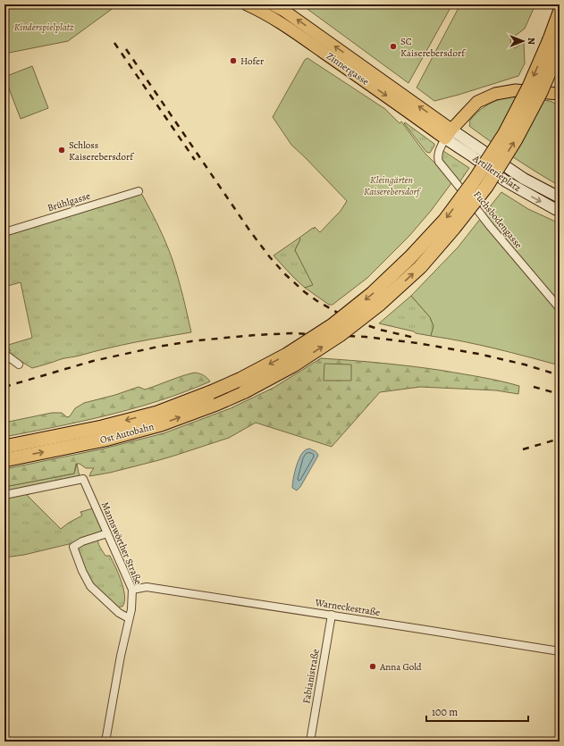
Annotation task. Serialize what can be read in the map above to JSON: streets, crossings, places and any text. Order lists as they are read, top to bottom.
{
  "streets": {
    "highway": ["Ost Autobahn"],
    "main road": ["Zinnergasse", "Artillerieplatz"],
    "street": [
      "Brühlgasse",
      "Fuchsbodengasse",
      "Mannswörther Straße",
      "Warneckestraße",
      "Fabianistraße"
    ]
  },
  "crossings": [
    ["Zinnergasse", "Artillerieplatz"],
    ["Zinnergasse", "Fuchsbodengasse"],
    ["Artillerieplatz", "Fuchsbodengasse"],
    ["Mannswörther Straße", "Warneckestraße"],
    ["Warneckestraße", "Fabianistraße"]
  ],
  "parks": ["Kinderspielplatz", "Kleingärten Kaiserebersdorf"],
  "places": [
    "SC Kaiserebersdorf",
    "Hofer",
    "Schloss Kaiserebersdorf",
    "Anna Gold"
  ],
  "scale_bar": "100 m",
  "north": "right"
}
